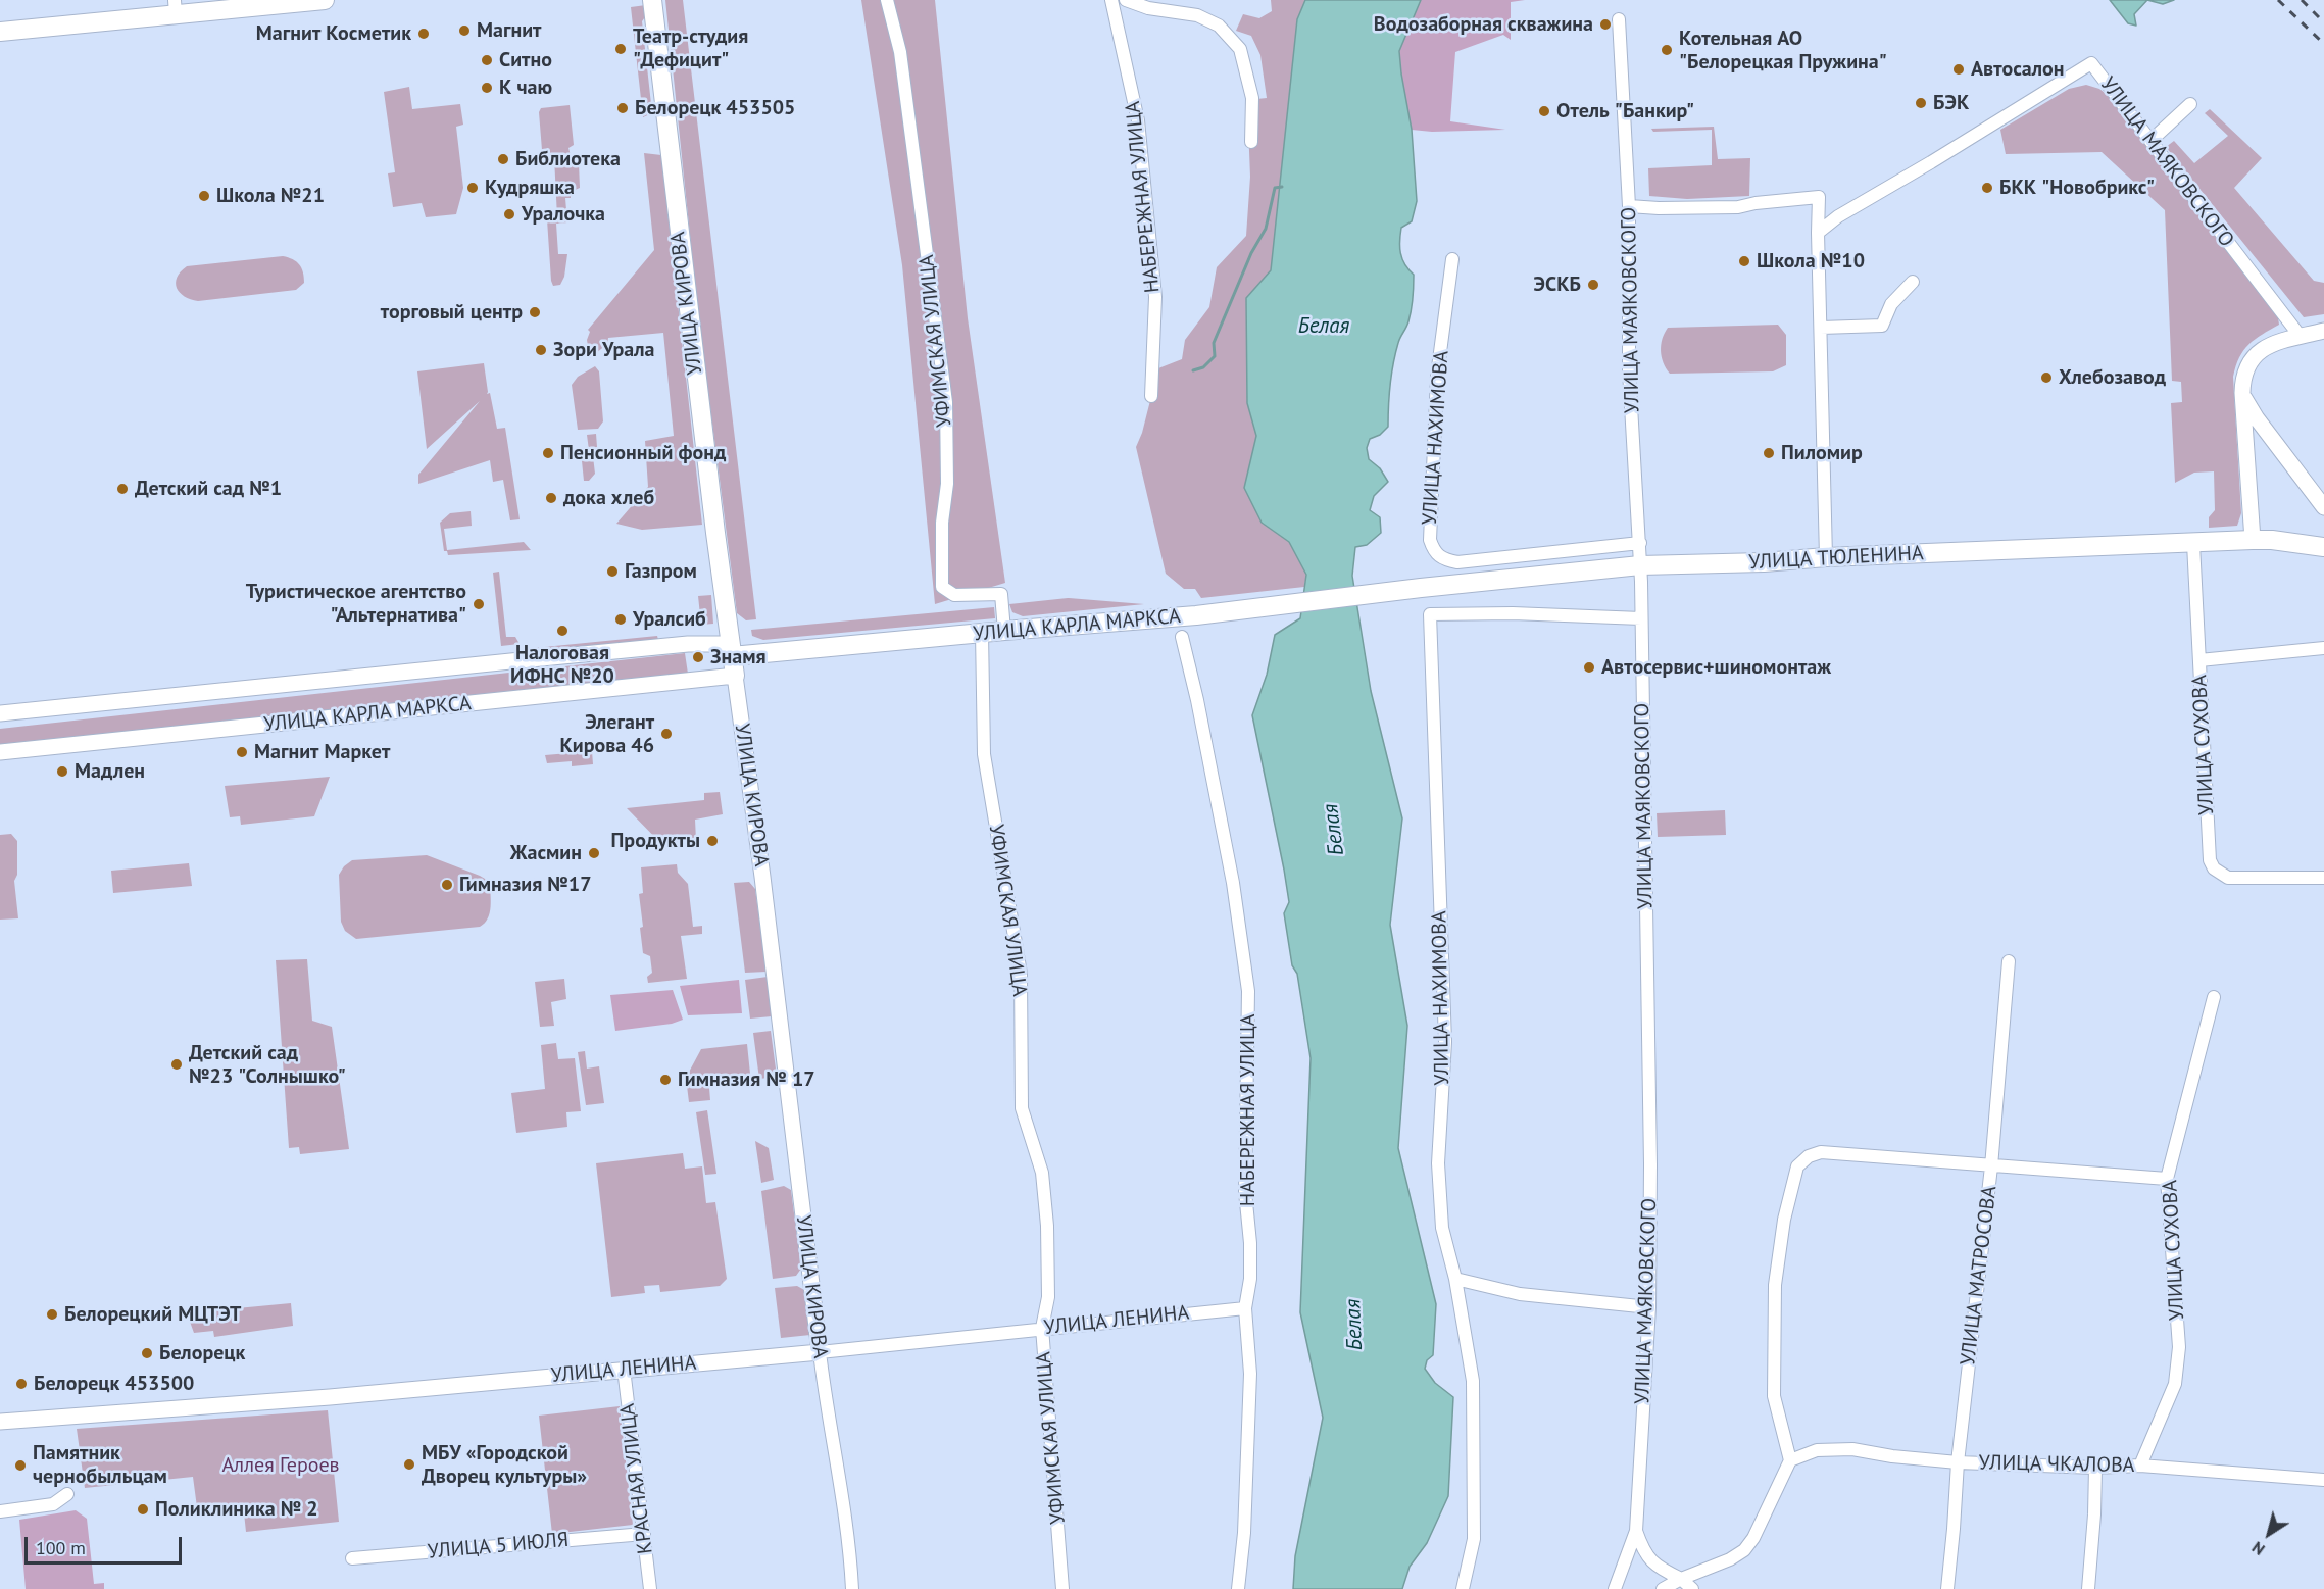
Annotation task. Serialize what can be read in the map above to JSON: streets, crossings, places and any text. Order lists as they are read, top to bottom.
{
  "streets": {
    "main road": ["УЛИЦА КИРОВА", "УЛИЦА ТЮЛЕНИНА", "УЛИЦА КАРЛА МАРКСА"],
    "street": [
      "УЛИЦА МАЯКОВСКОГО",
      "НАБЕРЕЖНАЯ УЛИЦА",
      "УФИМСКАЯ УЛИЦА",
      "УЛИЦА НАХИМОВА",
      "УЛИЦА СУХОВА",
      "УЛИЦА МАТРОСОВА",
      "УЛИЦА ЛЕНИНА",
      "УЛИЦА ЧКАЛОВА",
      "КРАСНАЯ УЛИЦА",
      "УЛИЦА 5 ИЮЛЯ"
    ]
  },
  "crossings": [
    ["УЛИЦА МАЯКОВСКОГО", "УЛИЦА НАХИМОВА"],
    ["УЛИЦА МАЯКОВСКОГО", "УЛИЦА ТЮЛЕНИНА"],
    ["НАБЕРЕЖНАЯ УЛИЦА", "УЛИЦА ЛЕНИНА"],
    ["УЛИЦА КИРОВА", "УЛИЦА КАРЛА МАРКСА"],
    ["УЛИЦА КИРОВА", "УЛИЦА ЛЕНИНА"],
    ["УФИМСКАЯ УЛИЦА", "УЛИЦА КАРЛА МАРКСА"],
    ["УФИМСКАЯ УЛИЦА", "УЛИЦА ЛЕНИНА"],
    ["УЛИЦА ТЮЛЕНИНА", "УЛИЦА КАРЛА МАРКСА"],
    ["УЛИЦА ТЮЛЕНИНА", "УЛИЦА СУХОВА"],
    ["УЛИЦА СУХОВА", "УЛИЦА ЧКАЛОВА"],
    ["УЛИЦА МАТРОСОВА", "УЛИЦА ЧКАЛОВА"],
    ["УЛИЦА ЛЕНИНА", "КРАСНАЯ УЛИЦА"],
    ["КРАСНАЯ УЛИЦА", "УЛИЦА 5 ИЮЛЯ"]
  ],
  "water": ["Белая"],
  "parks": ["Аллея Героев"],
  "places": [
    "Водозаборная скважина",
    "Магнит",
    "Магнит Косметик",
    "Театр-студия \"Дефицит\"",
    "Котельная АО \"Белорецкая Пружина\"",
    "Ситно",
    "Автосалон",
    "К чаю",
    "БЭК",
    "Белорецк 453505",
    "Отель \"Банкир\"",
    "Библиотека",
    "Кудряшка",
    "БКК \"Новобрикс\"",
    "Школа №21",
    "Уралочка",
    "Школа №10",
    "ЭСКБ",
    "торговый центр",
    "Зори Урала",
    "Хлебозавод",
    "Пенсионный фонд",
    "Пиломир",
    "Детский сад №1",
    "дока хлеб",
    "Газпром",
    "Туристическое агентство \"Альтернатива\"",
    "Уралсиб",
    "Налоговая ИФНС №20",
    "Знамя",
    "Автосервис+шиномонтаж",
    "Элегант Кирова 46",
    "Магнит Маркет",
    "Мадлен",
    "Продукты",
    "Жасмин",
    "Гимназия №17",
    "Детский сад №23 \"Солнышко\"",
    "Гимназия № 17",
    "Белорецкий МЦТЭТ",
    "Белорецк",
    "Белорецк 453500",
    "МБУ «Городской Дворец культуры»",
    "Памятник чернобыльцам",
    "Поликлиника № 2"
  ],
  "scale_bar": "100 m",
  "north": "bottom left"
}
